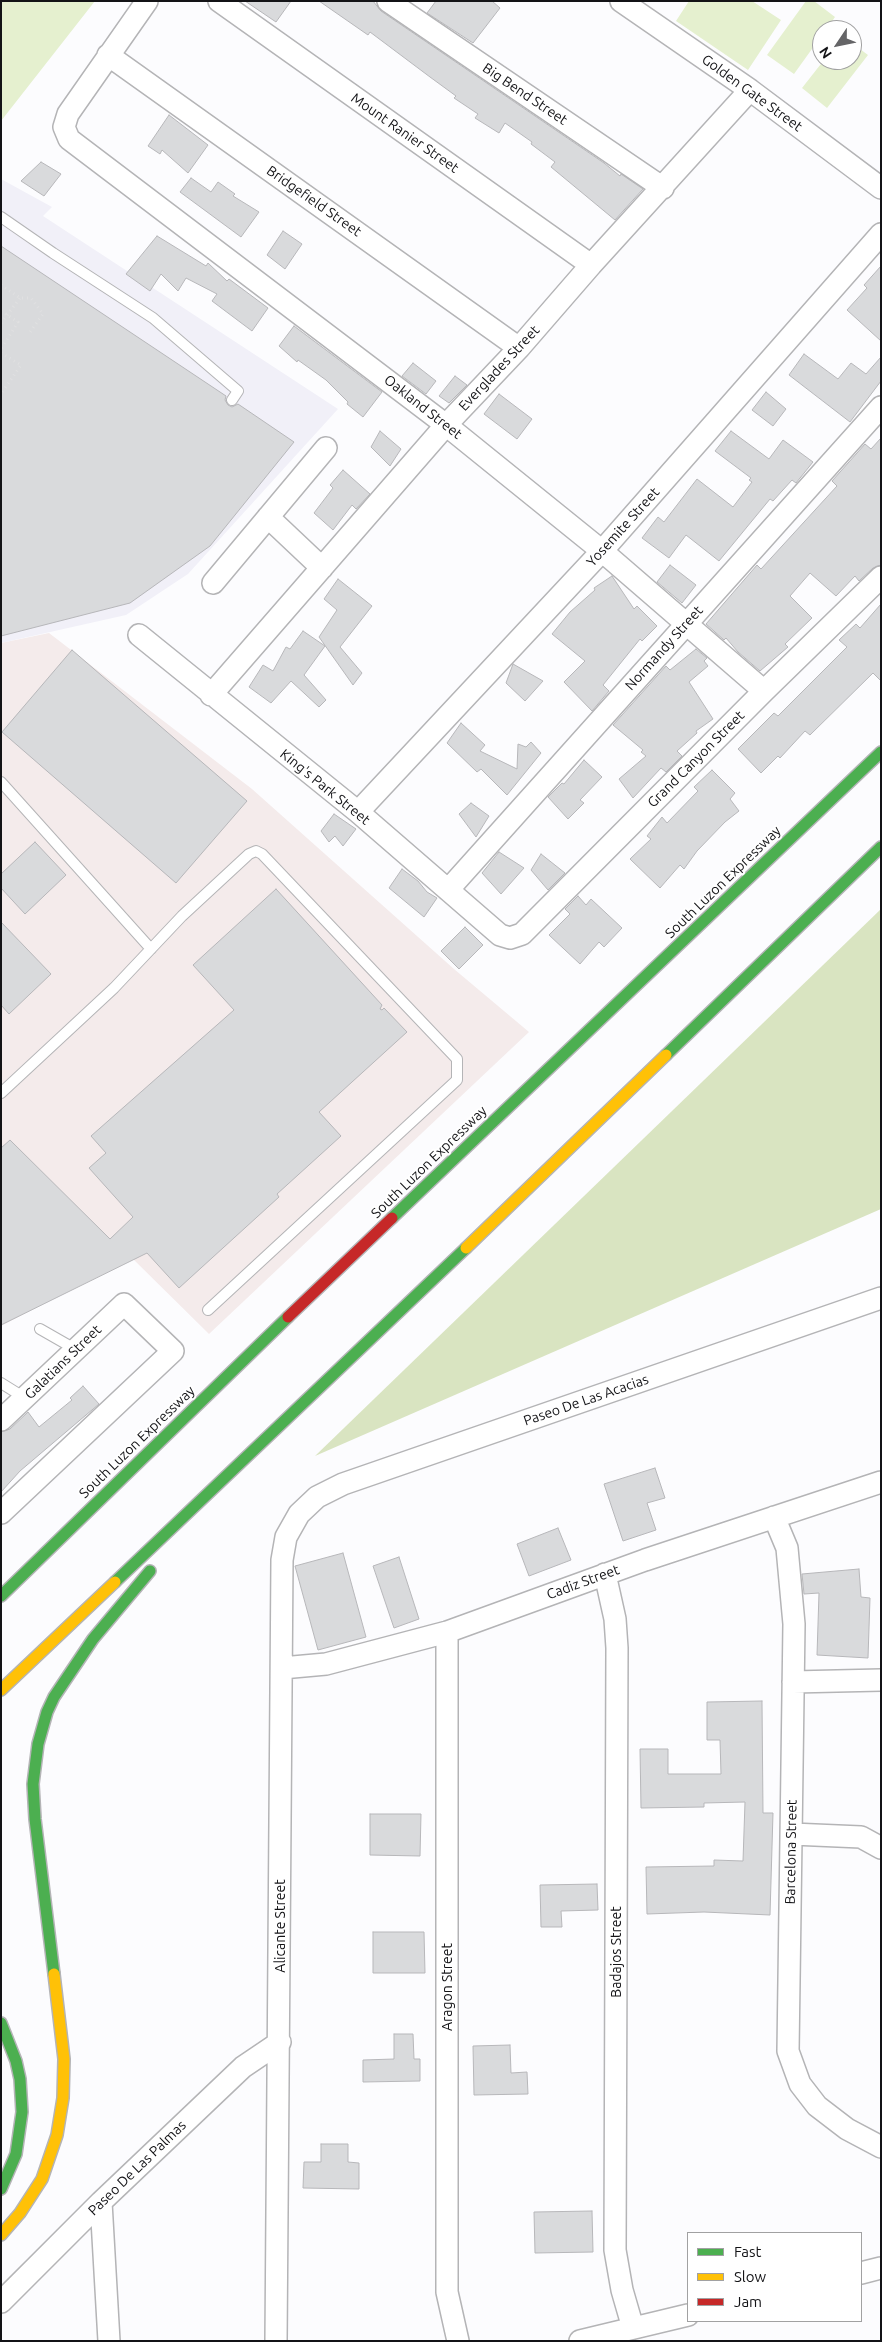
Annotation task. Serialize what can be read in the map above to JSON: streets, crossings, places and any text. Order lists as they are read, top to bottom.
{
  "streets": {
    "highway": ["South Luzon Expressway"],
    "street": [
      "Golden Gate Street",
      "Big Bend Street",
      "Mount Ranier Street",
      "Bridgefield Street",
      "Everglades Street",
      "Oakland Street",
      "Yosemite Street",
      "Normandy Street",
      "Grand Canyon Street",
      "King's Park Street",
      "Galatians Street",
      "Paseo De Las Acacias",
      "Cadiz Street",
      "Barcelona Street",
      "Alicante Street",
      "Badajos Street",
      "Aragon Street",
      "Paseo De Las Palmas"
    ]
  },
  "crossings": [
    ["Golden Gate Street", "Everglades Street"],
    ["Big Bend Street", "Everglades Street"],
    ["Mount Ranier Street", "Everglades Street"],
    ["Bridgefield Street", "Everglades Street"],
    ["Bridgefield Street", "Oakland Street"],
    ["Everglades Street", "Oakland Street"],
    ["Everglades Street", "King's Park Street"],
    ["Oakland Street", "Yosemite Street"],
    ["Oakland Street", "Normandy Street"],
    ["Oakland Street", "Grand Canyon Street"],
    ["Yosemite Street", "King's Park Street"],
    ["Normandy Street", "King's Park Street"],
    ["Grand Canyon Street", "King's Park Street"],
    ["Paseo De Las Acacias", "Alicante Street"],
    ["Cadiz Street", "Barcelona Street"],
    ["Cadiz Street", "Alicante Street"],
    ["Cadiz Street", "Badajos Street"],
    ["Cadiz Street", "Aragon Street"],
    ["Alicante Street", "Paseo De Las Palmas"]
  ],
  "legend": ["Fast", "Slow", "Jam"],
  "north": "bottom left"
}
